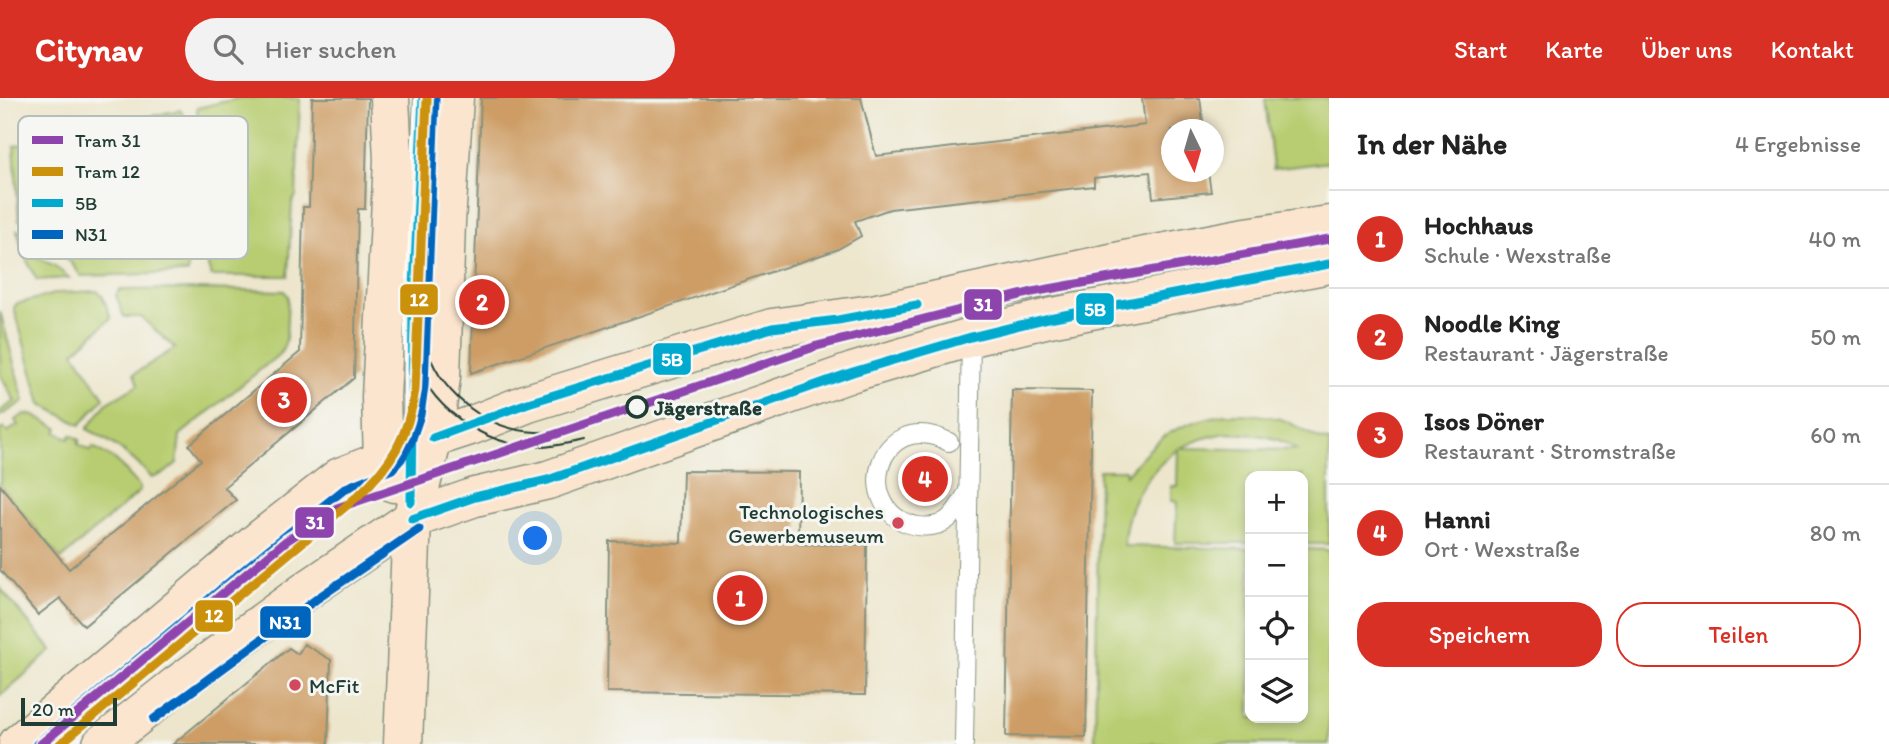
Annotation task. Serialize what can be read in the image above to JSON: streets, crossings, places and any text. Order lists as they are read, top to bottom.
{
  "places": ["Jägerstraße", "Technologisches Gewerbemuseum", "McFit"],
  "lines": [
    "transit line 5B",
    "transit line N31",
    "tram line 12",
    "tram line 31"
  ],
  "legend": [
    "Tram 31",
    "Tram 12",
    "5B",
    "N31"
  ],
  "scale_bar": "20 m",
  "north": "bottom",
  "page": {
    "header": "Citynav",
    "search": "Hier suchen",
    "nav": [
      "Start",
      "Karte",
      "Über uns",
      "Kontakt"
    ],
    "heading": ["In der Nähe", "4 Ergebnisse"],
    "list": [
      {
        "mark": "1",
        "name": "Hochhaus",
        "note": "Schule · Wexstraße",
        "value": "40 m"
      },
      {
        "mark": "2",
        "name": "Noodle King",
        "note": "Restaurant · Jägerstraße",
        "value": "50 m"
      },
      {
        "mark": "3",
        "name": "Isos Döner",
        "note": "Restaurant · Stromstraße",
        "value": "60 m"
      },
      {
        "mark": "4",
        "name": "Hanni",
        "note": "Ort · Wexstraße",
        "value": "80 m"
      }
    ],
    "pins": [
      "2",
      "3",
      "4",
      "1"
    ],
    "map_buttons": ["+", "−"],
    "buttons": ["Speichern", "Teilen"],
    "scale": "20 m"
  }
}
